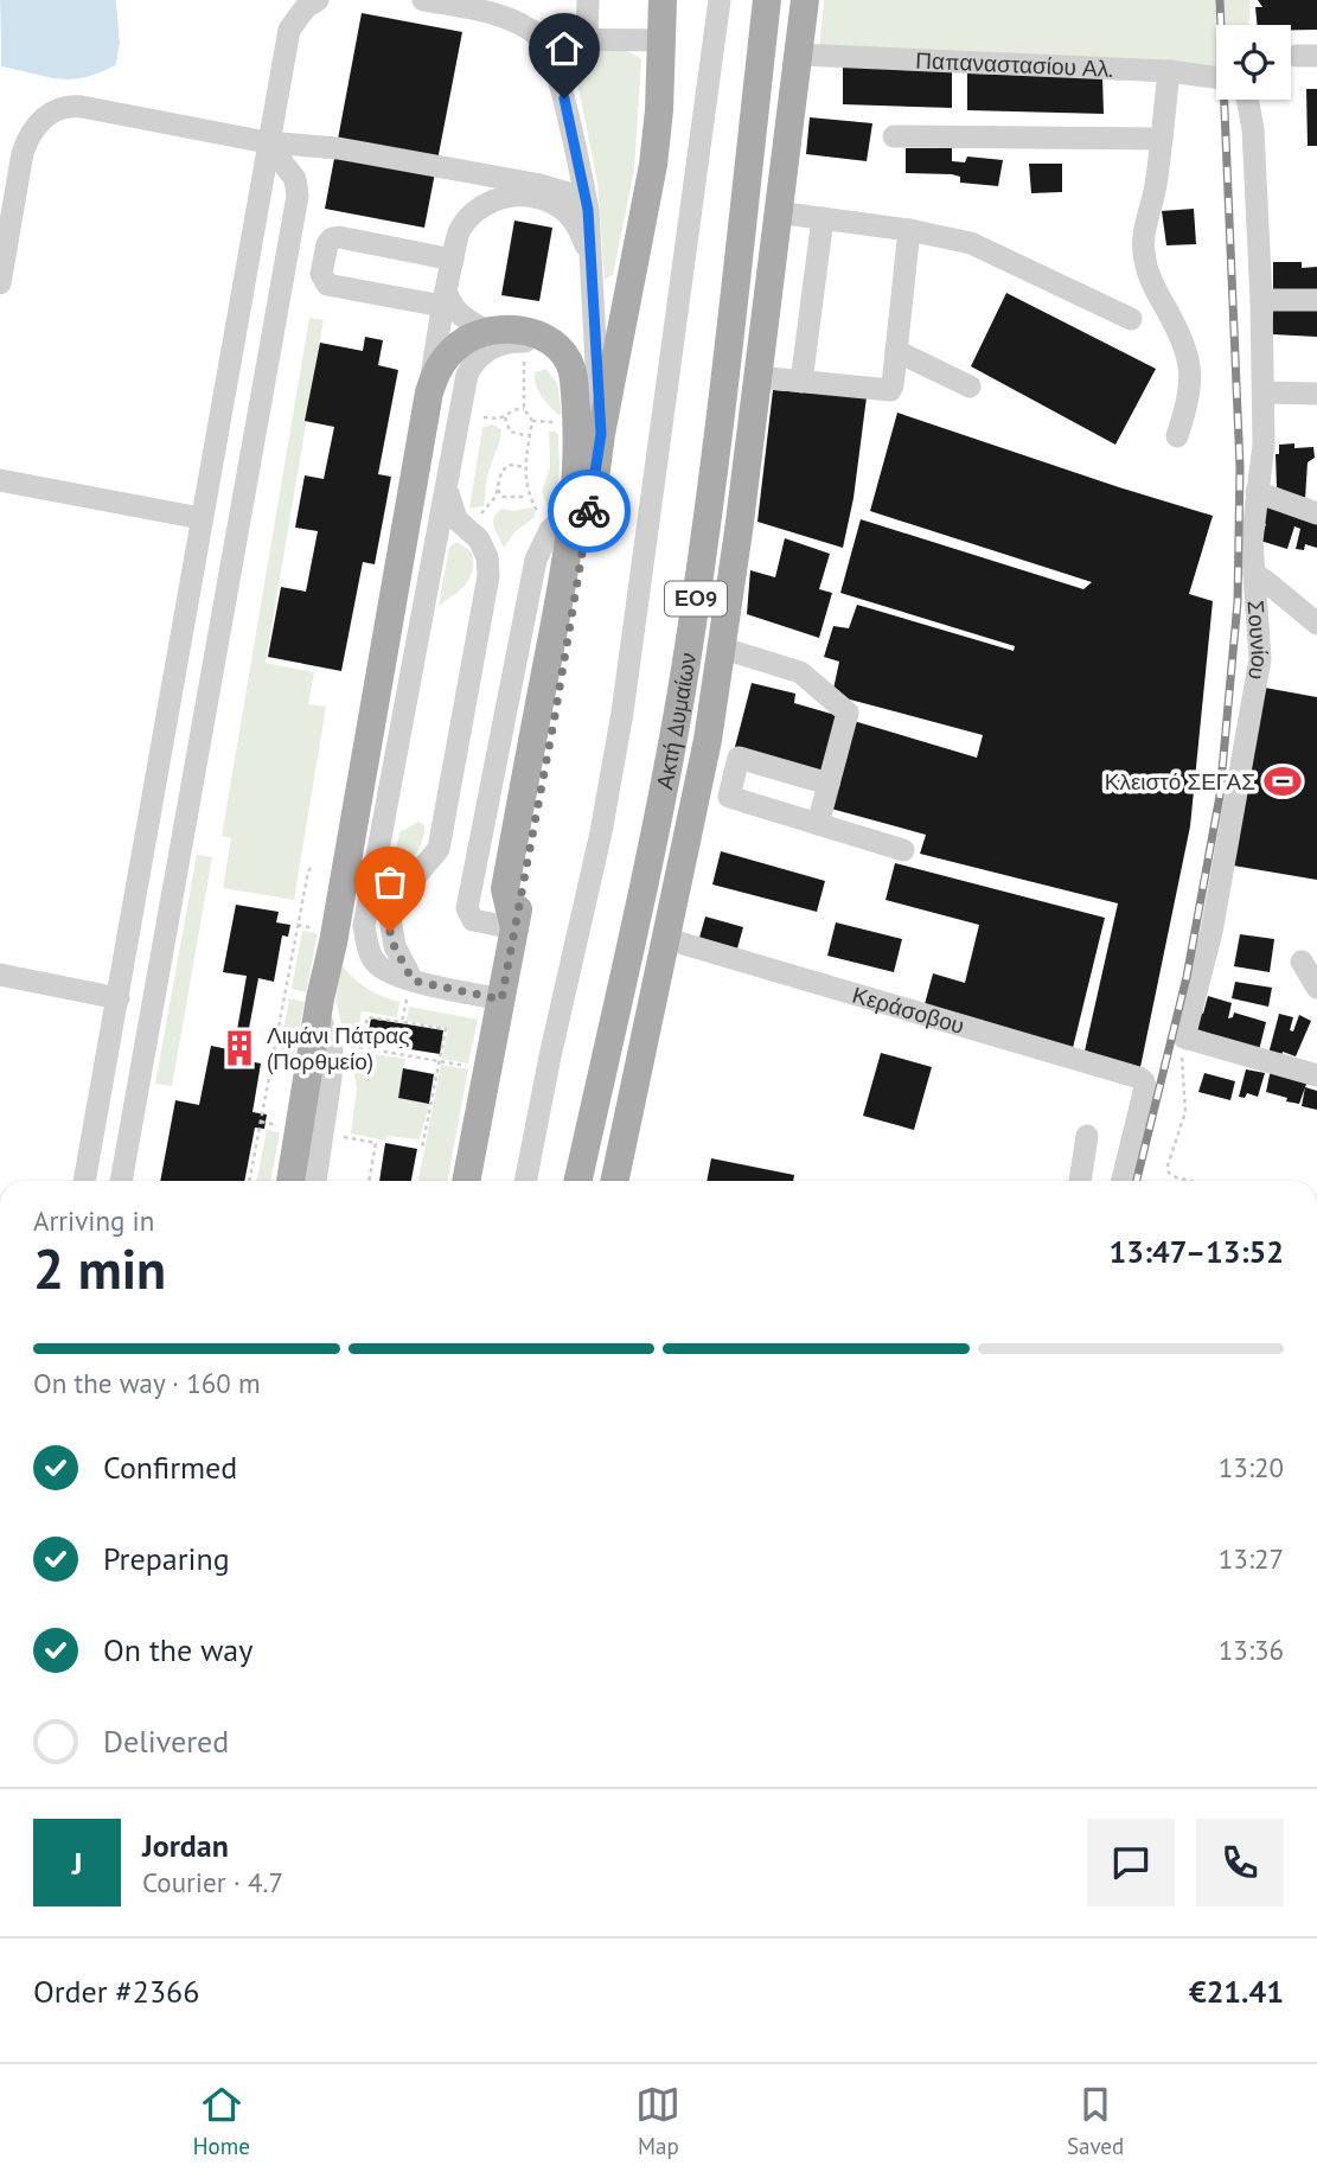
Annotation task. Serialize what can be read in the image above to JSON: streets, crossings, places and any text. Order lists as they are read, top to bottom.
{
  "streets": {
    "main road": ["ΕΟ9", "Ακτή Δυμαίων"],
    "street": ["Παπαναστασίου Αλ.", "Σουνίου", "Κεράσοβου"]
  },
  "crossings": [
    ["Παπαναστασίου Αλ.", "Ακτή Δυμαίων"],
    ["Ακτή Δυμαίων", "Κεράσοβου"]
  ],
  "places": {
    "sports": ["Κλειστό ΣΕΓΑΣ"],
    "building": ["Λιμάνι Πάτρας (Πορθμείο)"]
  },
  "page": {
    "heading": ["2 min", "Arriving in", "13:47–13:52"],
    "panel": [
      "Jordan",
      "Courier · 4.7",
      "Order #2366",
      "€21.41"
    ],
    "bar": "On the way · 160 m",
    "list": [
      ["Confirmed", "13:20"],
      ["Preparing", "13:27"],
      ["On the way", "13:36"],
      "Delivered"
    ],
    "round": "J",
    "tabs": ["Home", "Map", "Saved"]
  }
}
